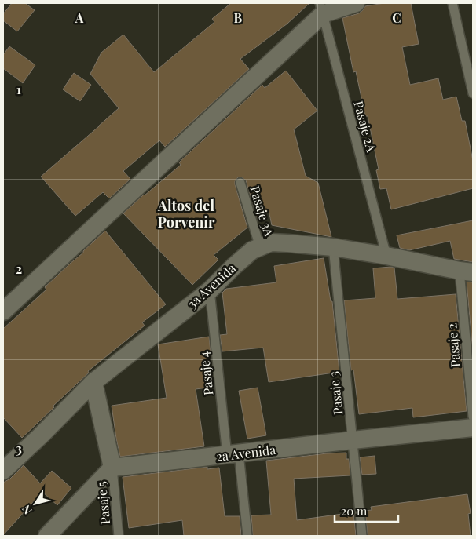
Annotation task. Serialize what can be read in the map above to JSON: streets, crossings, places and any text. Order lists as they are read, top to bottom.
{
  "streets": {
    "street": ["3a Avenida", "2a Avenida"],
    "lane": [
      "Pasaje 2A",
      "Pasaje 3A",
      "Pasaje 2",
      "Pasaje 4",
      "Pasaje 3",
      "Pasaje 5"
    ]
  },
  "crossings": [
    ["Pasaje 2A", "3a Avenida"],
    ["Pasaje 3A", "3a Avenida"],
    ["3a Avenida", "Pasaje 2"],
    ["3a Avenida", "Pasaje 4"],
    ["3a Avenida", "Pasaje 3"],
    ["Pasaje 4", "2a Avenida"],
    ["Pasaje 3", "2a Avenida"],
    ["2a Avenida", "Pasaje 5"]
  ],
  "districts": ["Altos del Porvenir"],
  "scale_bar": "20 m",
  "north": "bottom left",
  "grid": {
    "columns": ["A", "B", "C"],
    "rows": ["1", "2", "3"]
  }
}
